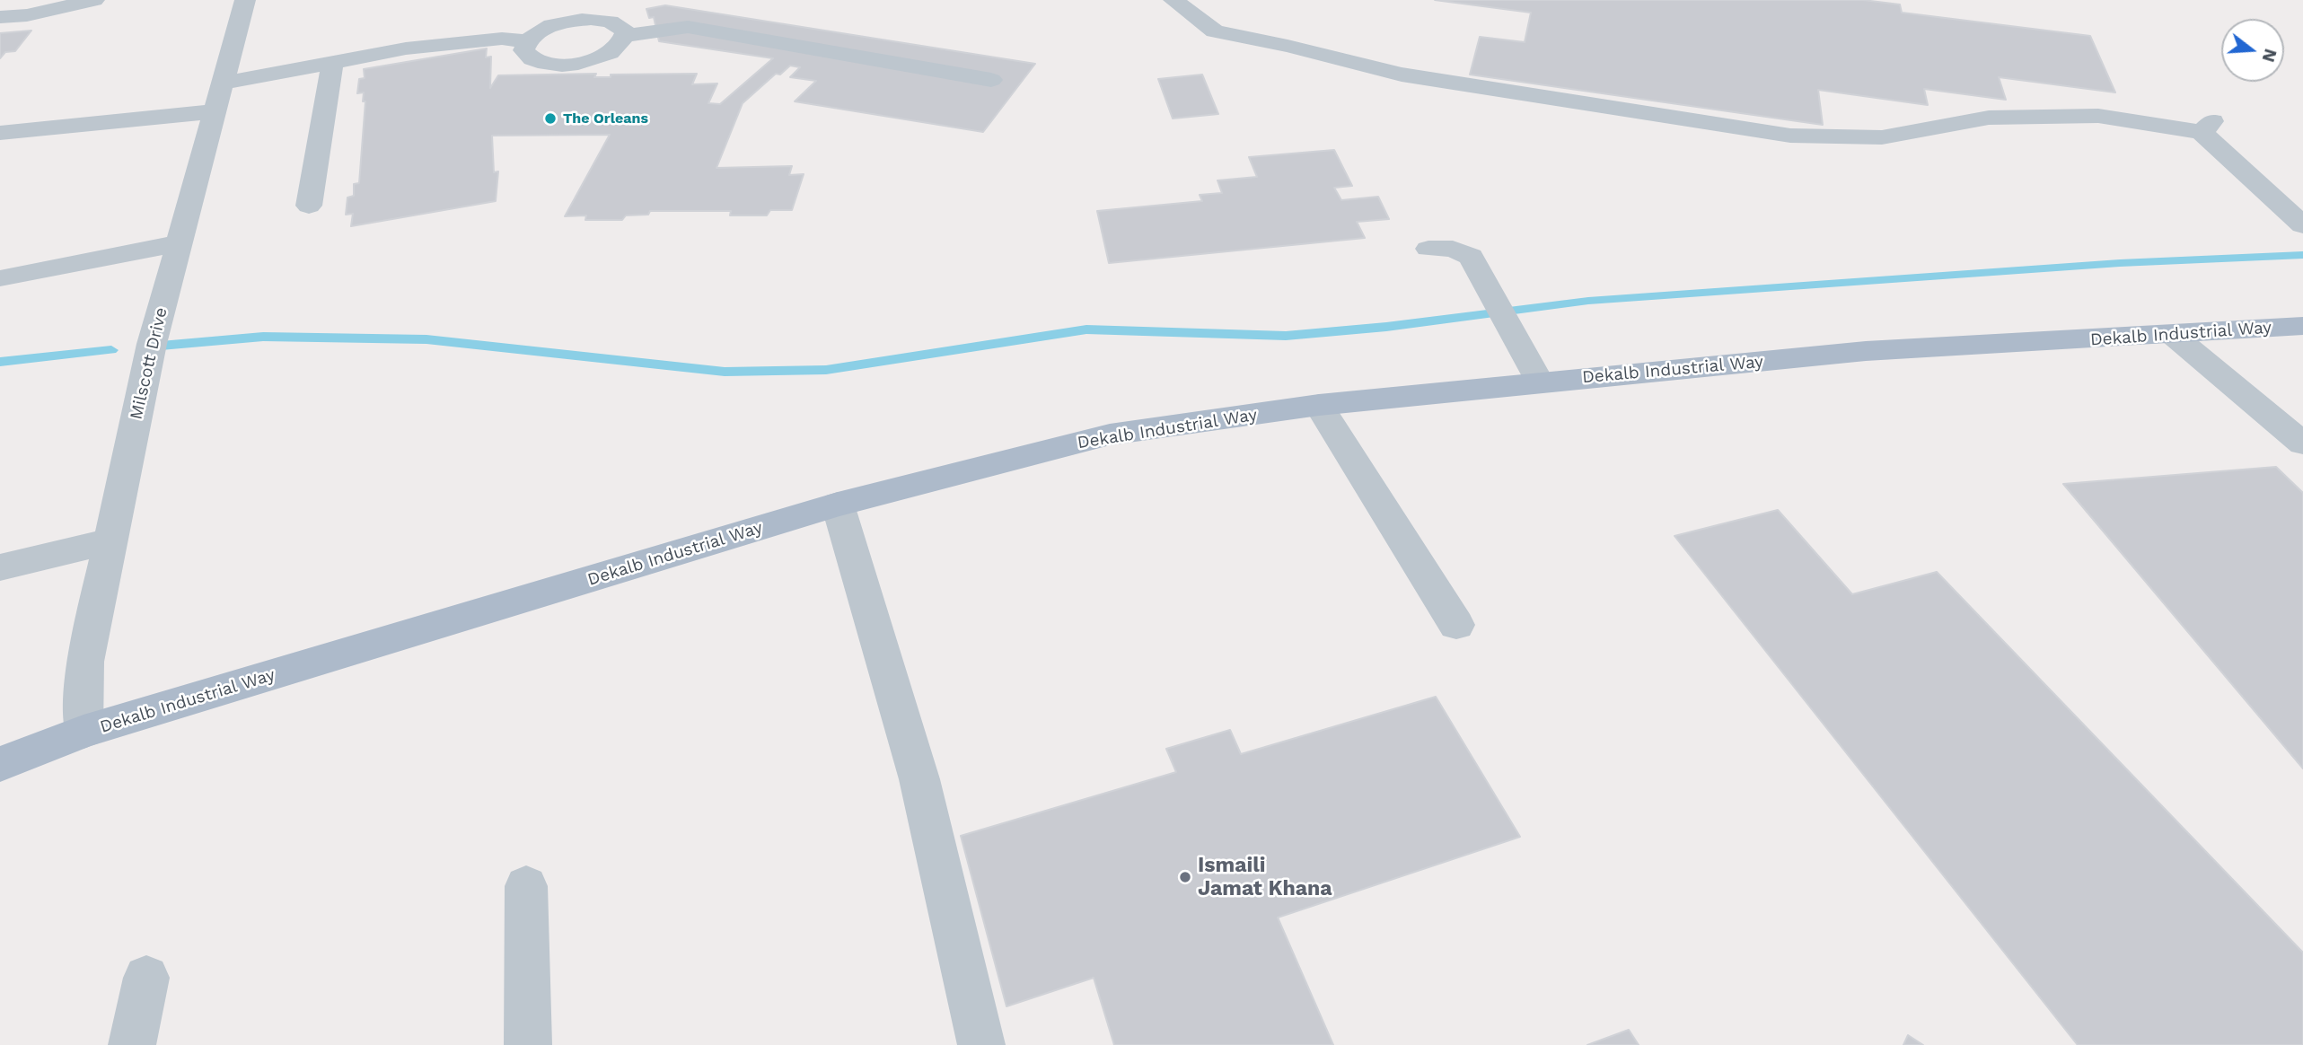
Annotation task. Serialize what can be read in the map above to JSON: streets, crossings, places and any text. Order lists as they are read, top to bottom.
{
  "streets": {
    "main road": ["Dekalb Industrial Way"],
    "street": ["Milscott Drive"]
  },
  "crossings": [
    ["Dekalb Industrial Way", "Milscott Drive"]
  ],
  "places": ["The Orleans", "Ismaili Jamat Khana"],
  "north": "right"
}
